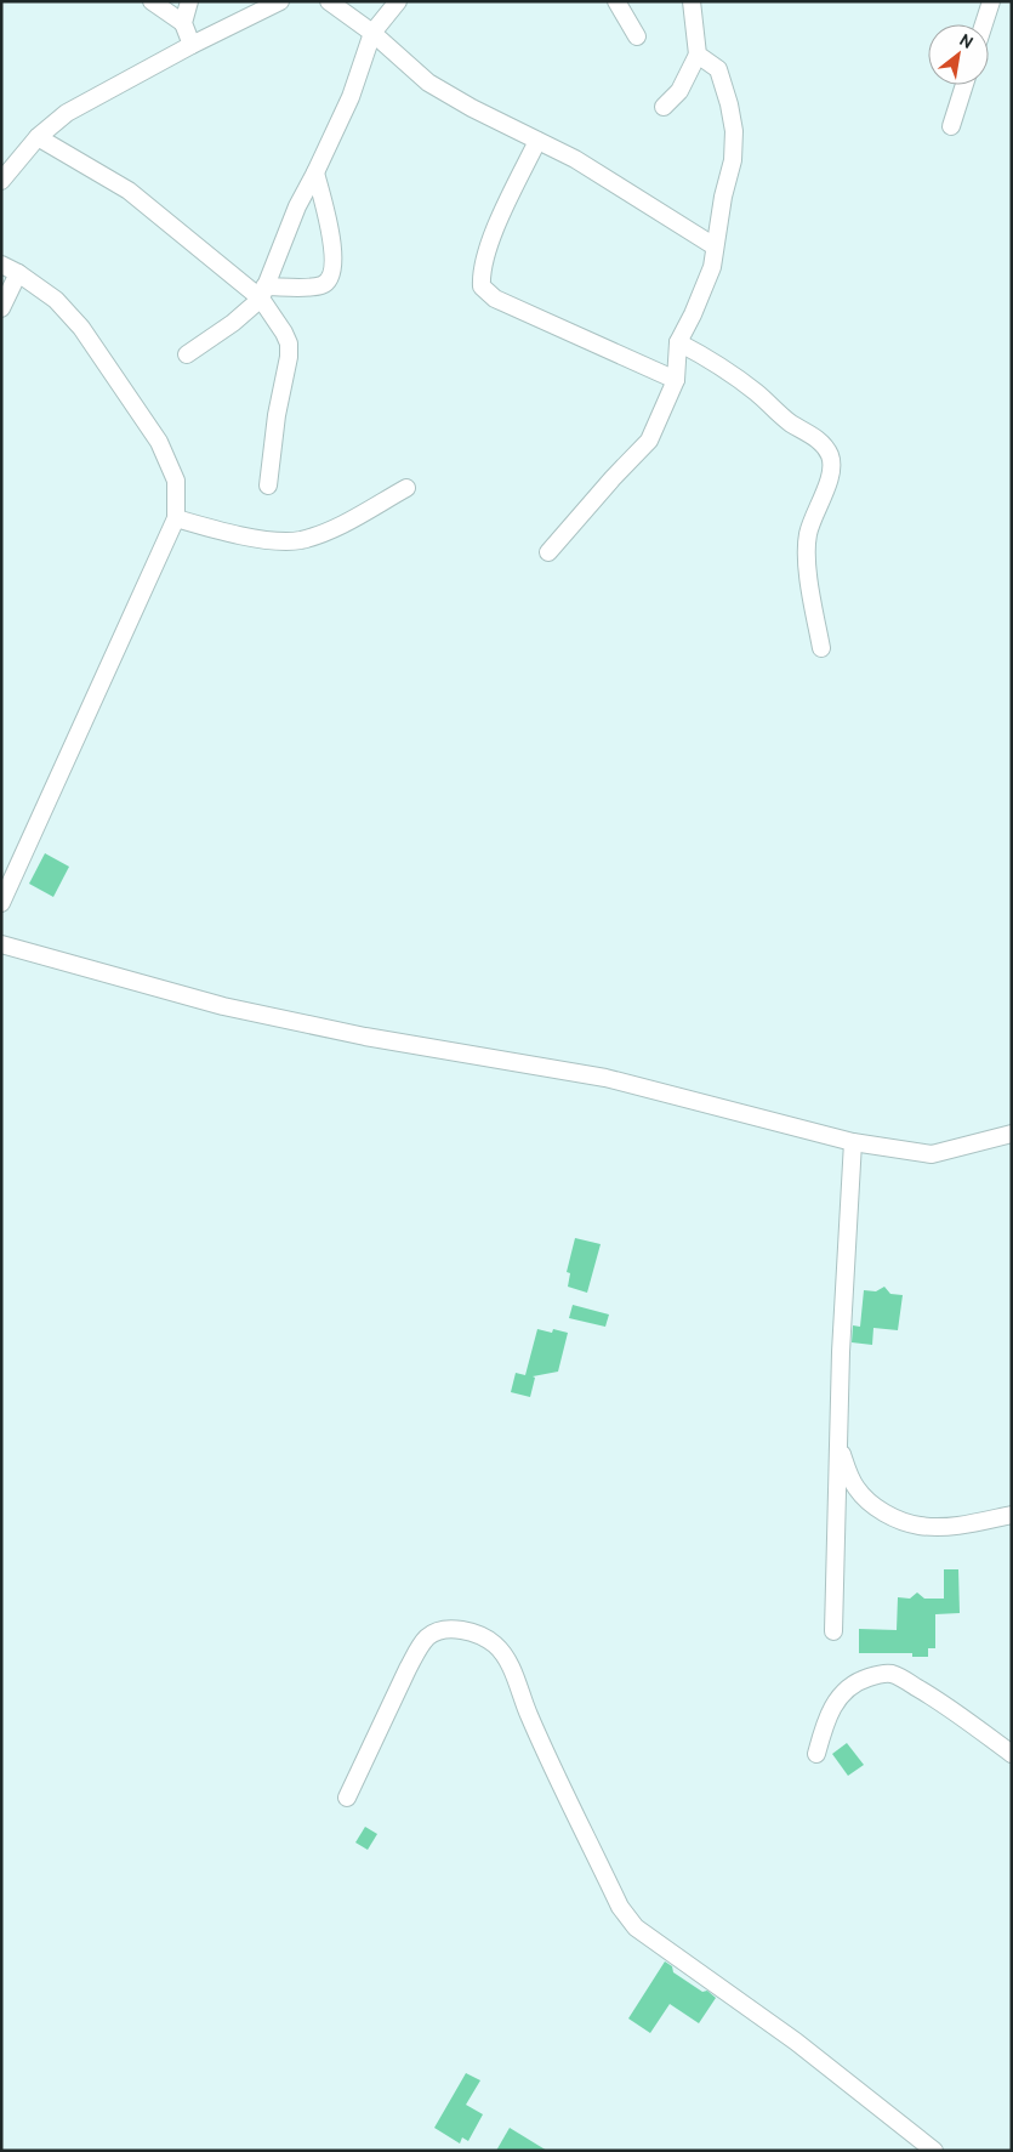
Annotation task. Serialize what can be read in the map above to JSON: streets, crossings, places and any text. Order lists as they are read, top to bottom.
{
  "north": "top right"
}
